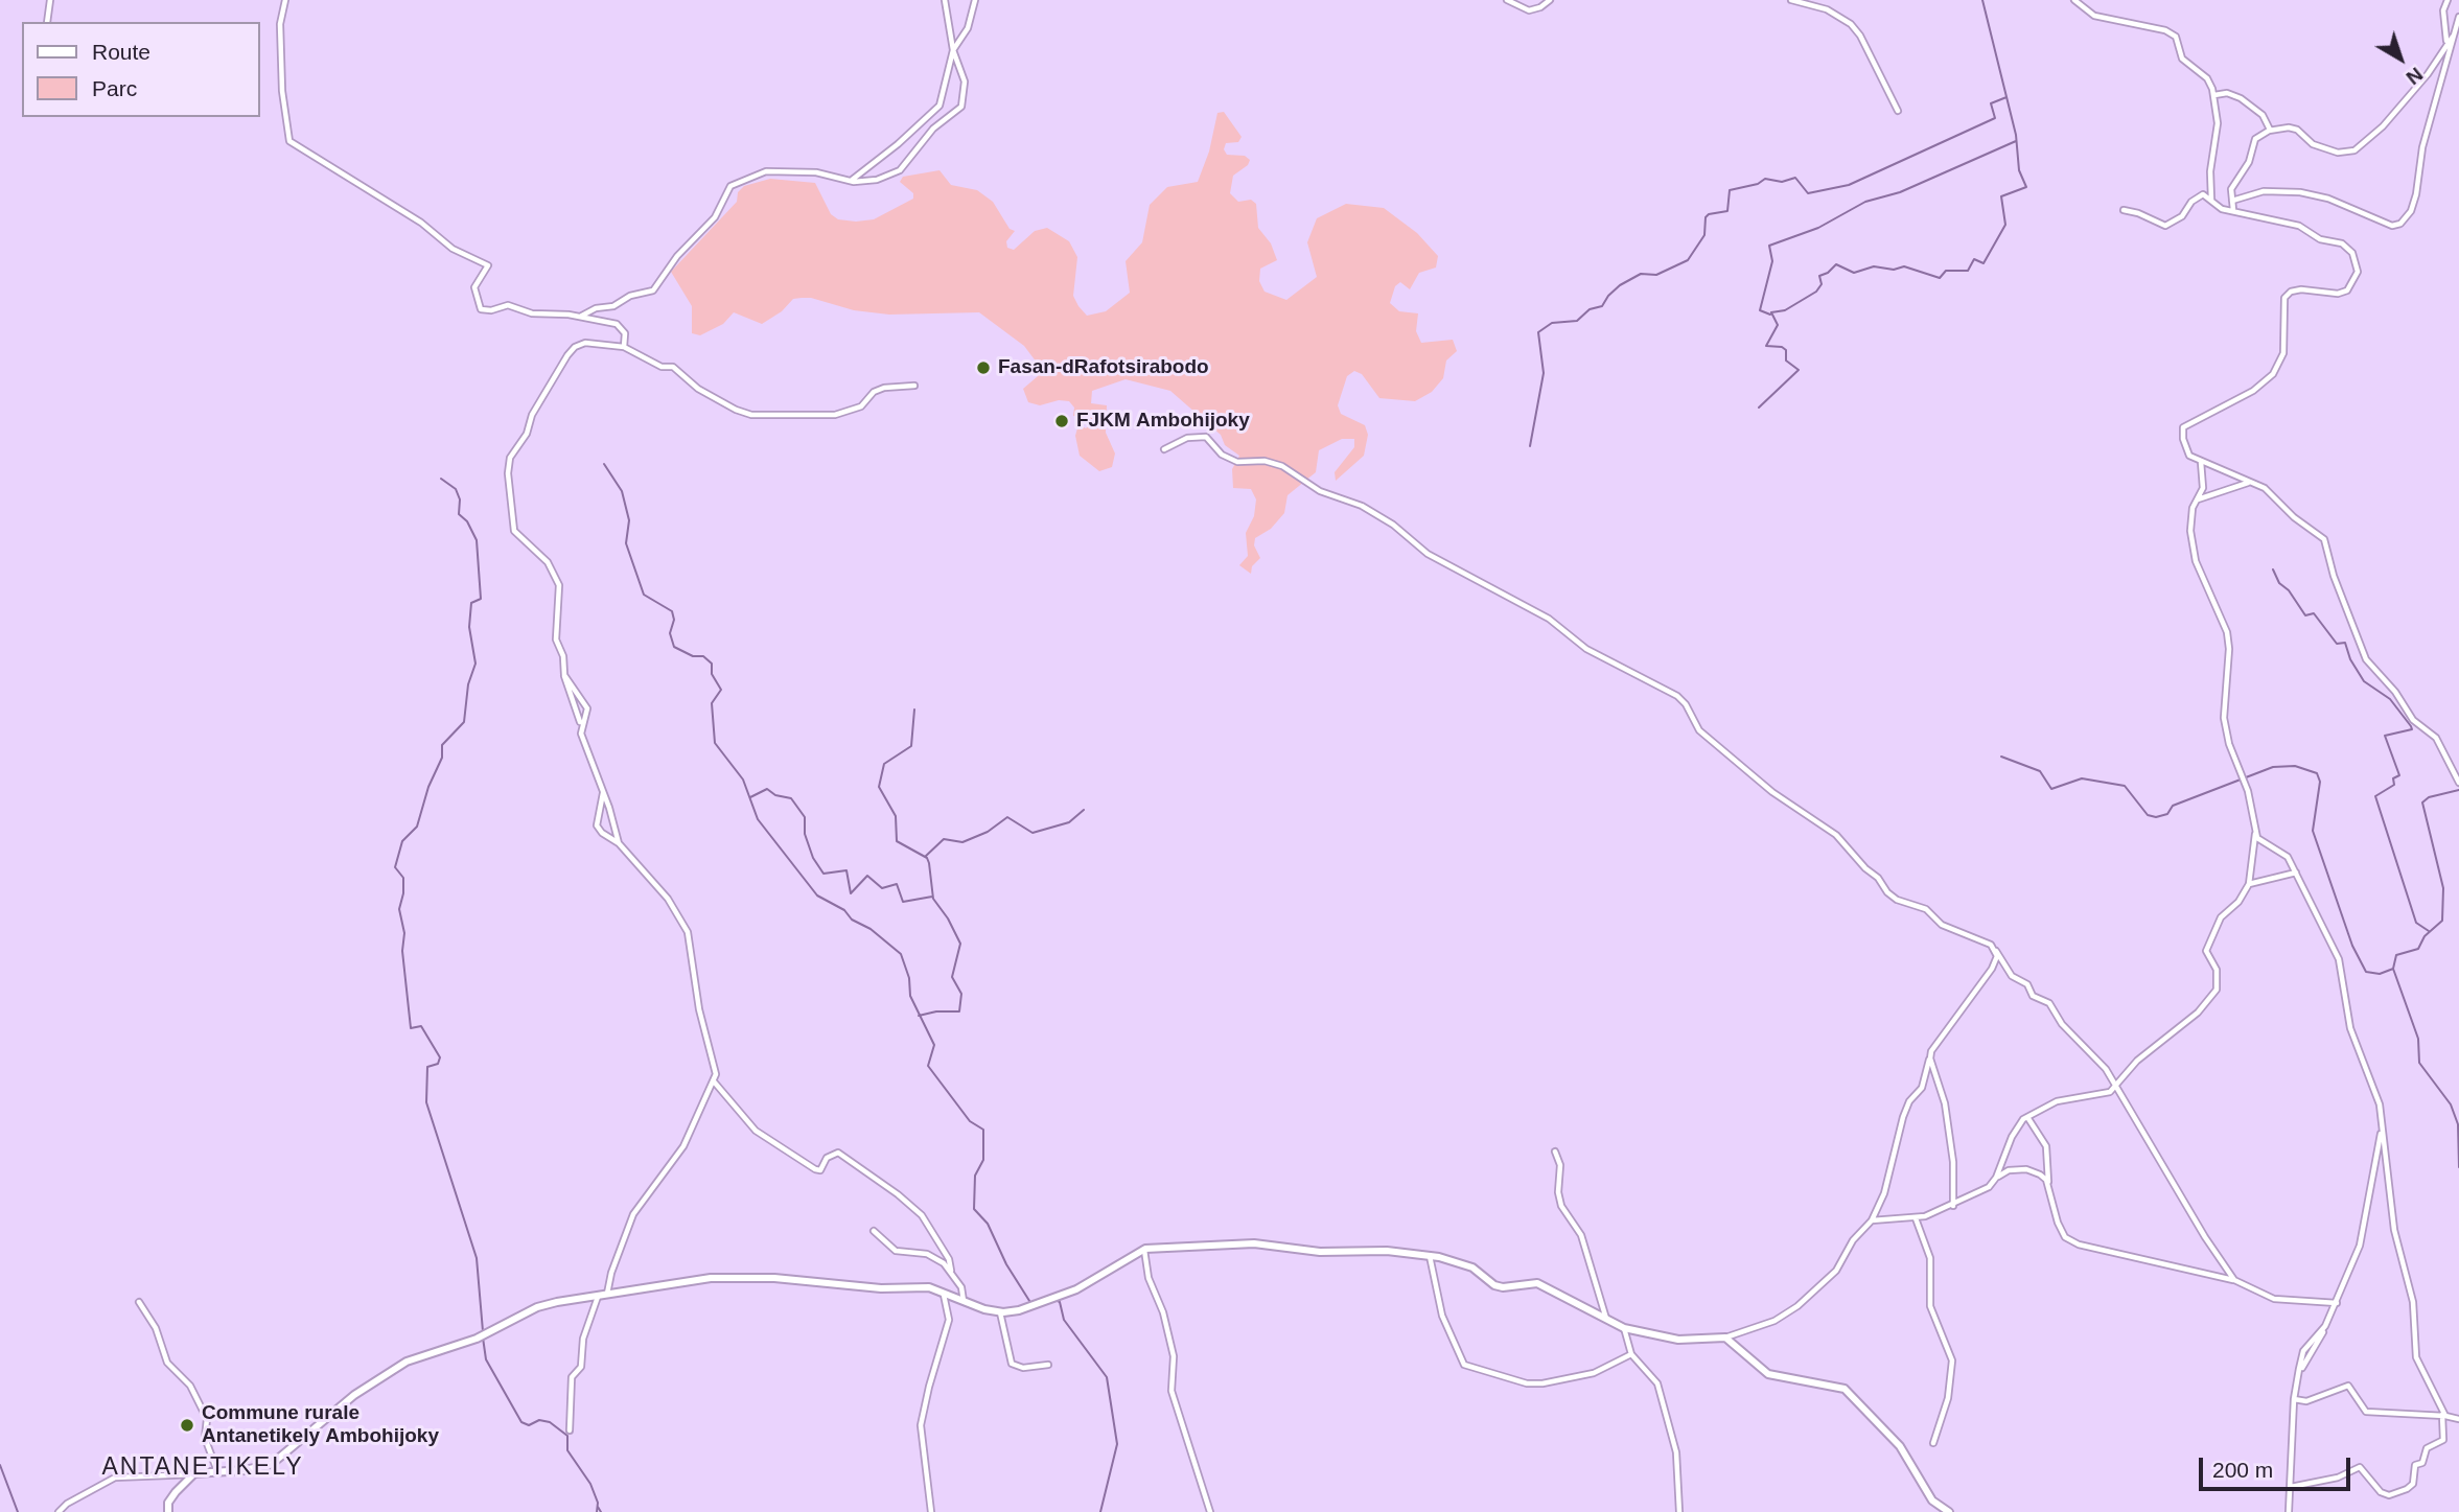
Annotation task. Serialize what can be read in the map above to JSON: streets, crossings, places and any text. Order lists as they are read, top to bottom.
{
  "districts": ["ANTANETIKELY"],
  "places": ["Fasan-dRafotsirabodo", "FJKM Ambohijoky", "Commune rurale Antanetikely Ambohijoky"],
  "legend": ["Route", "Parc"],
  "scale_bar": "200 m",
  "north": "bottom right"
}
